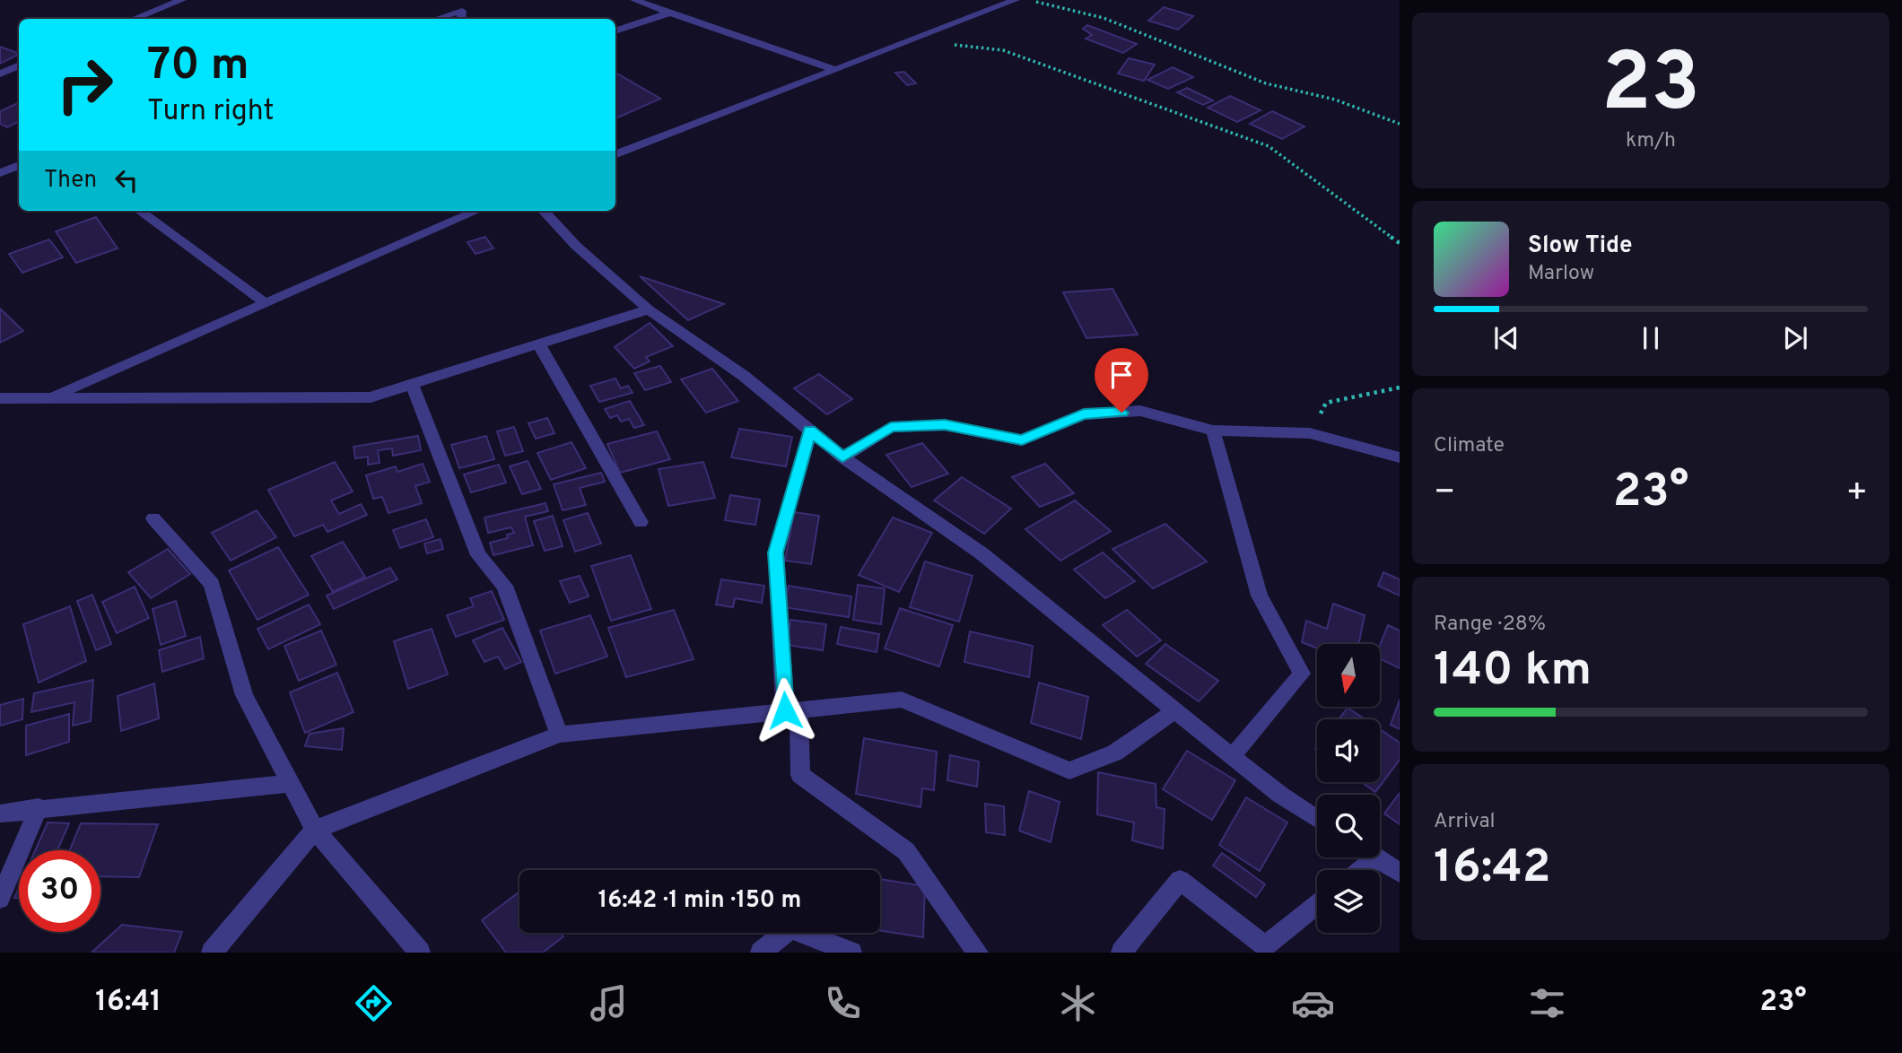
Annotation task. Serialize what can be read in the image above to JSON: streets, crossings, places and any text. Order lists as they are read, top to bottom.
{
  "north": "bottom",
  "page": {
    "tile": [
      ["23", "km/h"],
      "Climate",
      ["Range · 28%", "140 km"],
      ["Arrival", "16:42"]
    ],
    "turn": ["70 m", "Turn right"],
    "then": "Then",
    "song": ["Slow Tide", "Marlow"],
    "heat": ["−", "23°", "+"],
    "limit": "30",
    "trip": "16:42 · 1 min · 150 m",
    "tabs": ["16:41", "23°"]
  }
}
